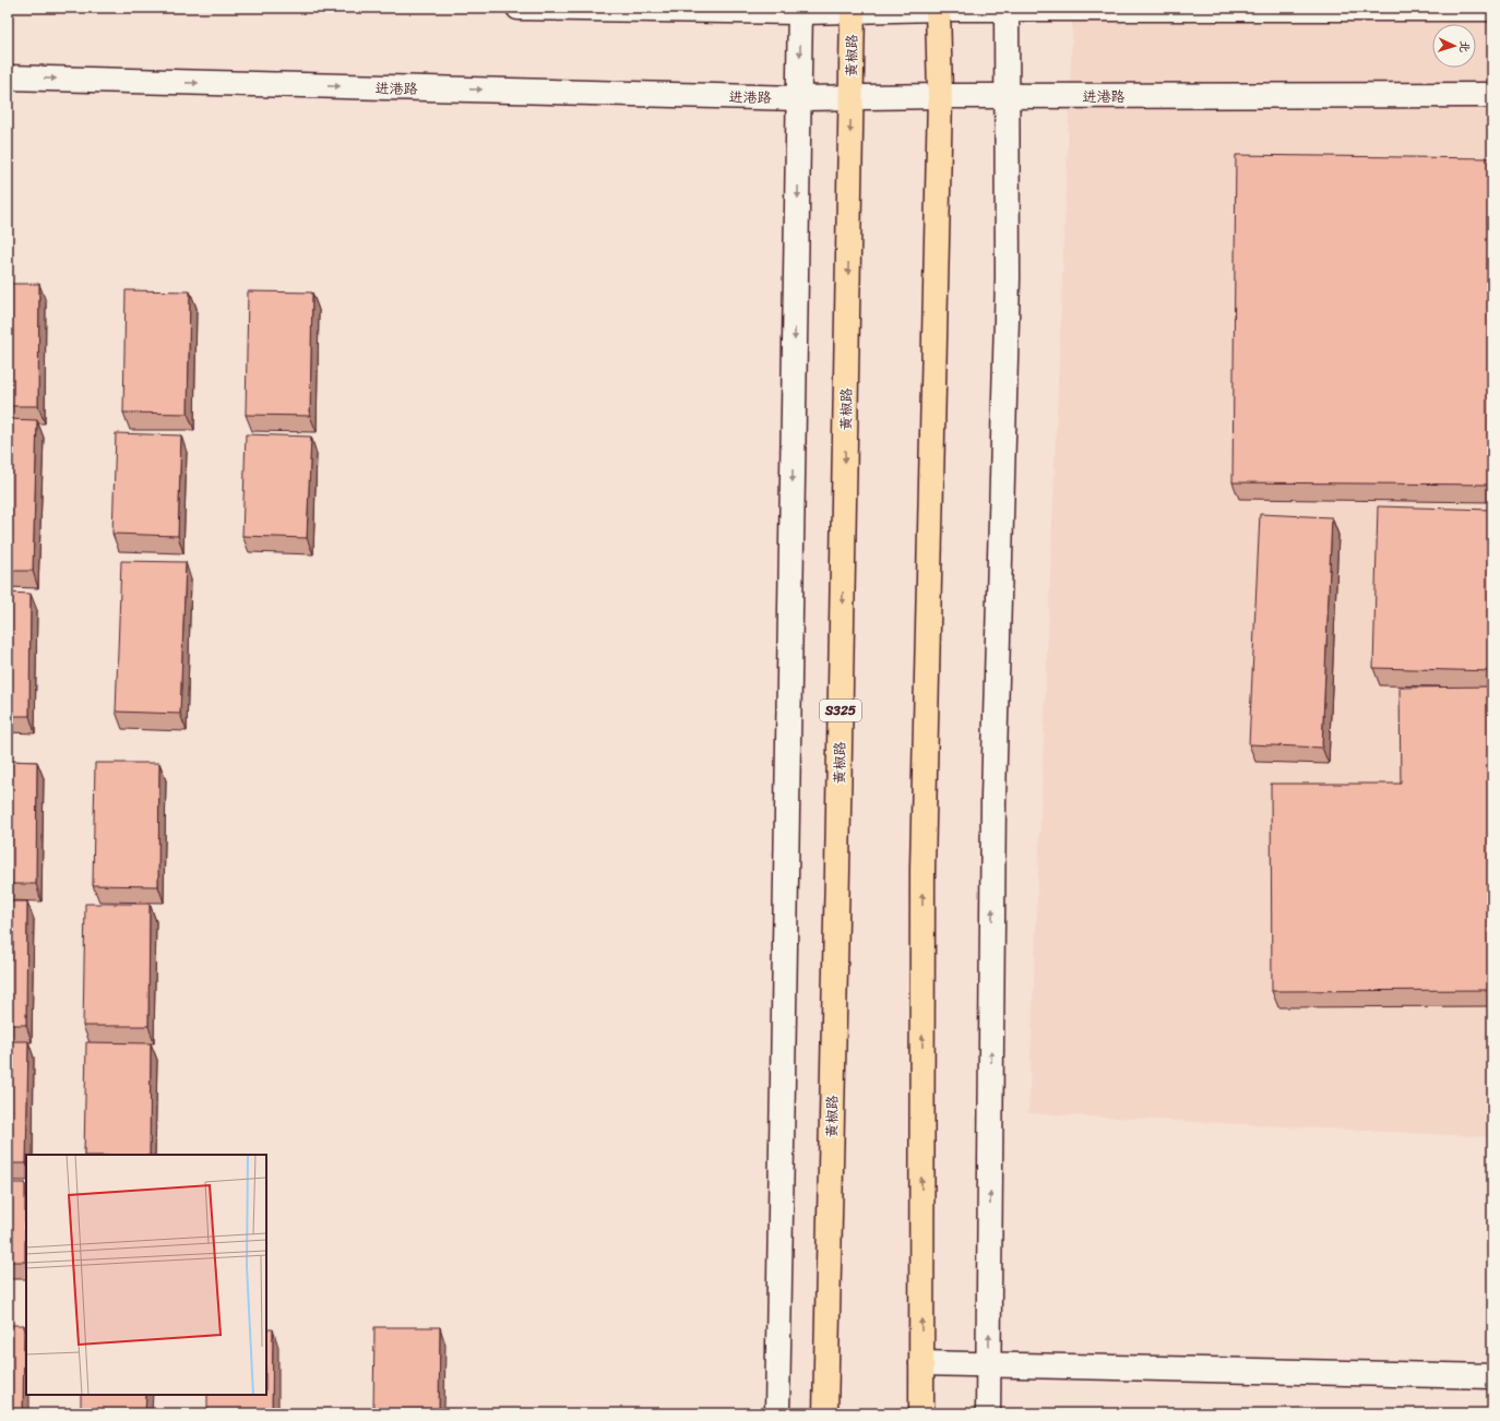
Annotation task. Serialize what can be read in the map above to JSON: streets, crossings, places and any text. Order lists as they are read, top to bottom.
{
  "streets": {
    "main road": ["黄椒路", "进港路", "S325"]
  },
  "crossings": [
    ["黄椒路", "进港路"]
  ],
  "north": "right"
}
